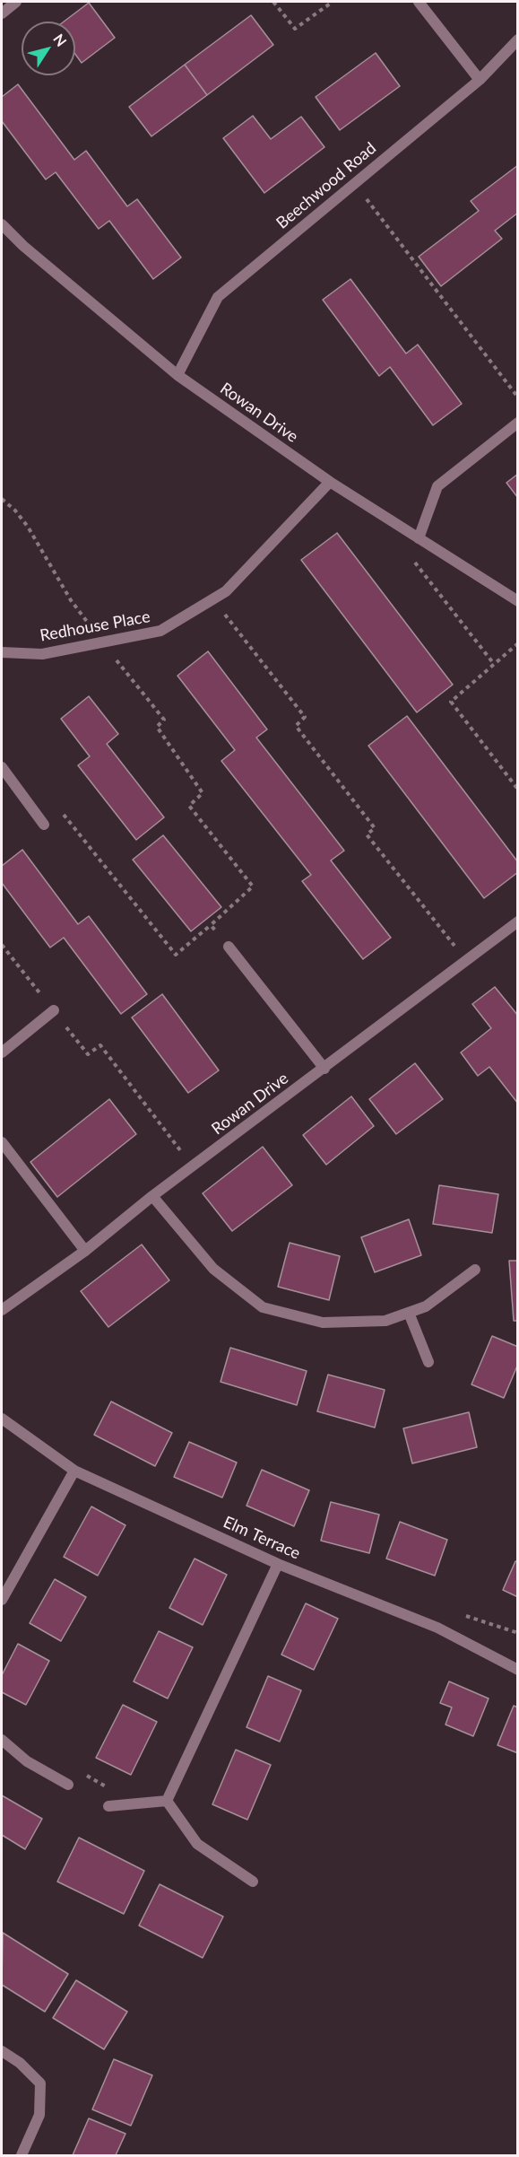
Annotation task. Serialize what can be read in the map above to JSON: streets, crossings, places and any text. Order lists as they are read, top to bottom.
{
  "streets": {
    "street": [
      "Beechwood Road",
      "Rowan Drive",
      "Redhouse Place",
      "Elm Terrace"
    ]
  },
  "crossings": [
    ["Beechwood Road", "Rowan Drive"],
    ["Rowan Drive", "Redhouse Place"]
  ],
  "north": "top right"
}
